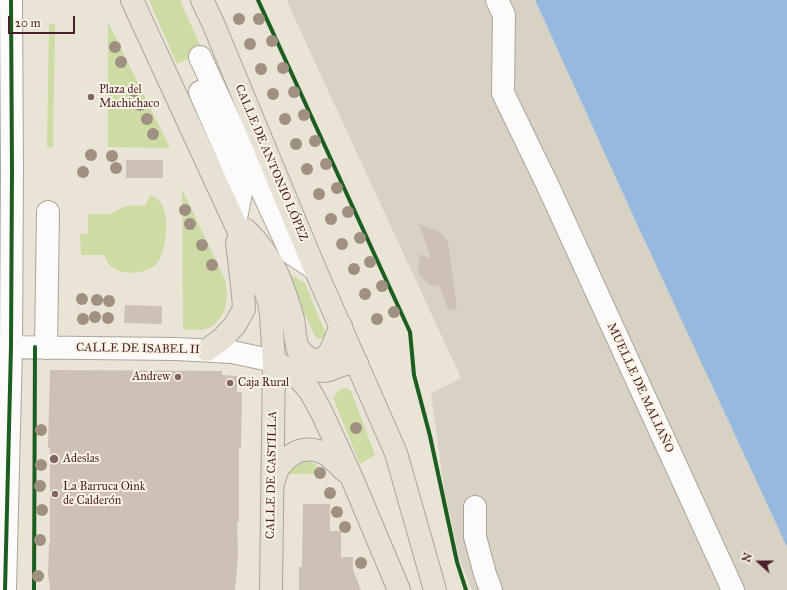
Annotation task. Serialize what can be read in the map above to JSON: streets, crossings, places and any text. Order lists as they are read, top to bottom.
{
  "streets": {
    "main road": ["CALLE DE ANTONIO LÓPEZ", "CALLE DE CASTILLA"],
    "street": ["CALLE DE ISABEL II", "MUELLE DE MALIAÑO"]
  },
  "crossings": [
    ["CALLE DE ISABEL II", "CALLE DE CASTILLA"]
  ],
  "places": [
    "Plaza del Machichaco",
    "Andrew",
    "Caja Rural",
    "Adeslas",
    "La Barruca Oink de Calderón"
  ],
  "scale_bar": "20 m",
  "north": "left"
}
